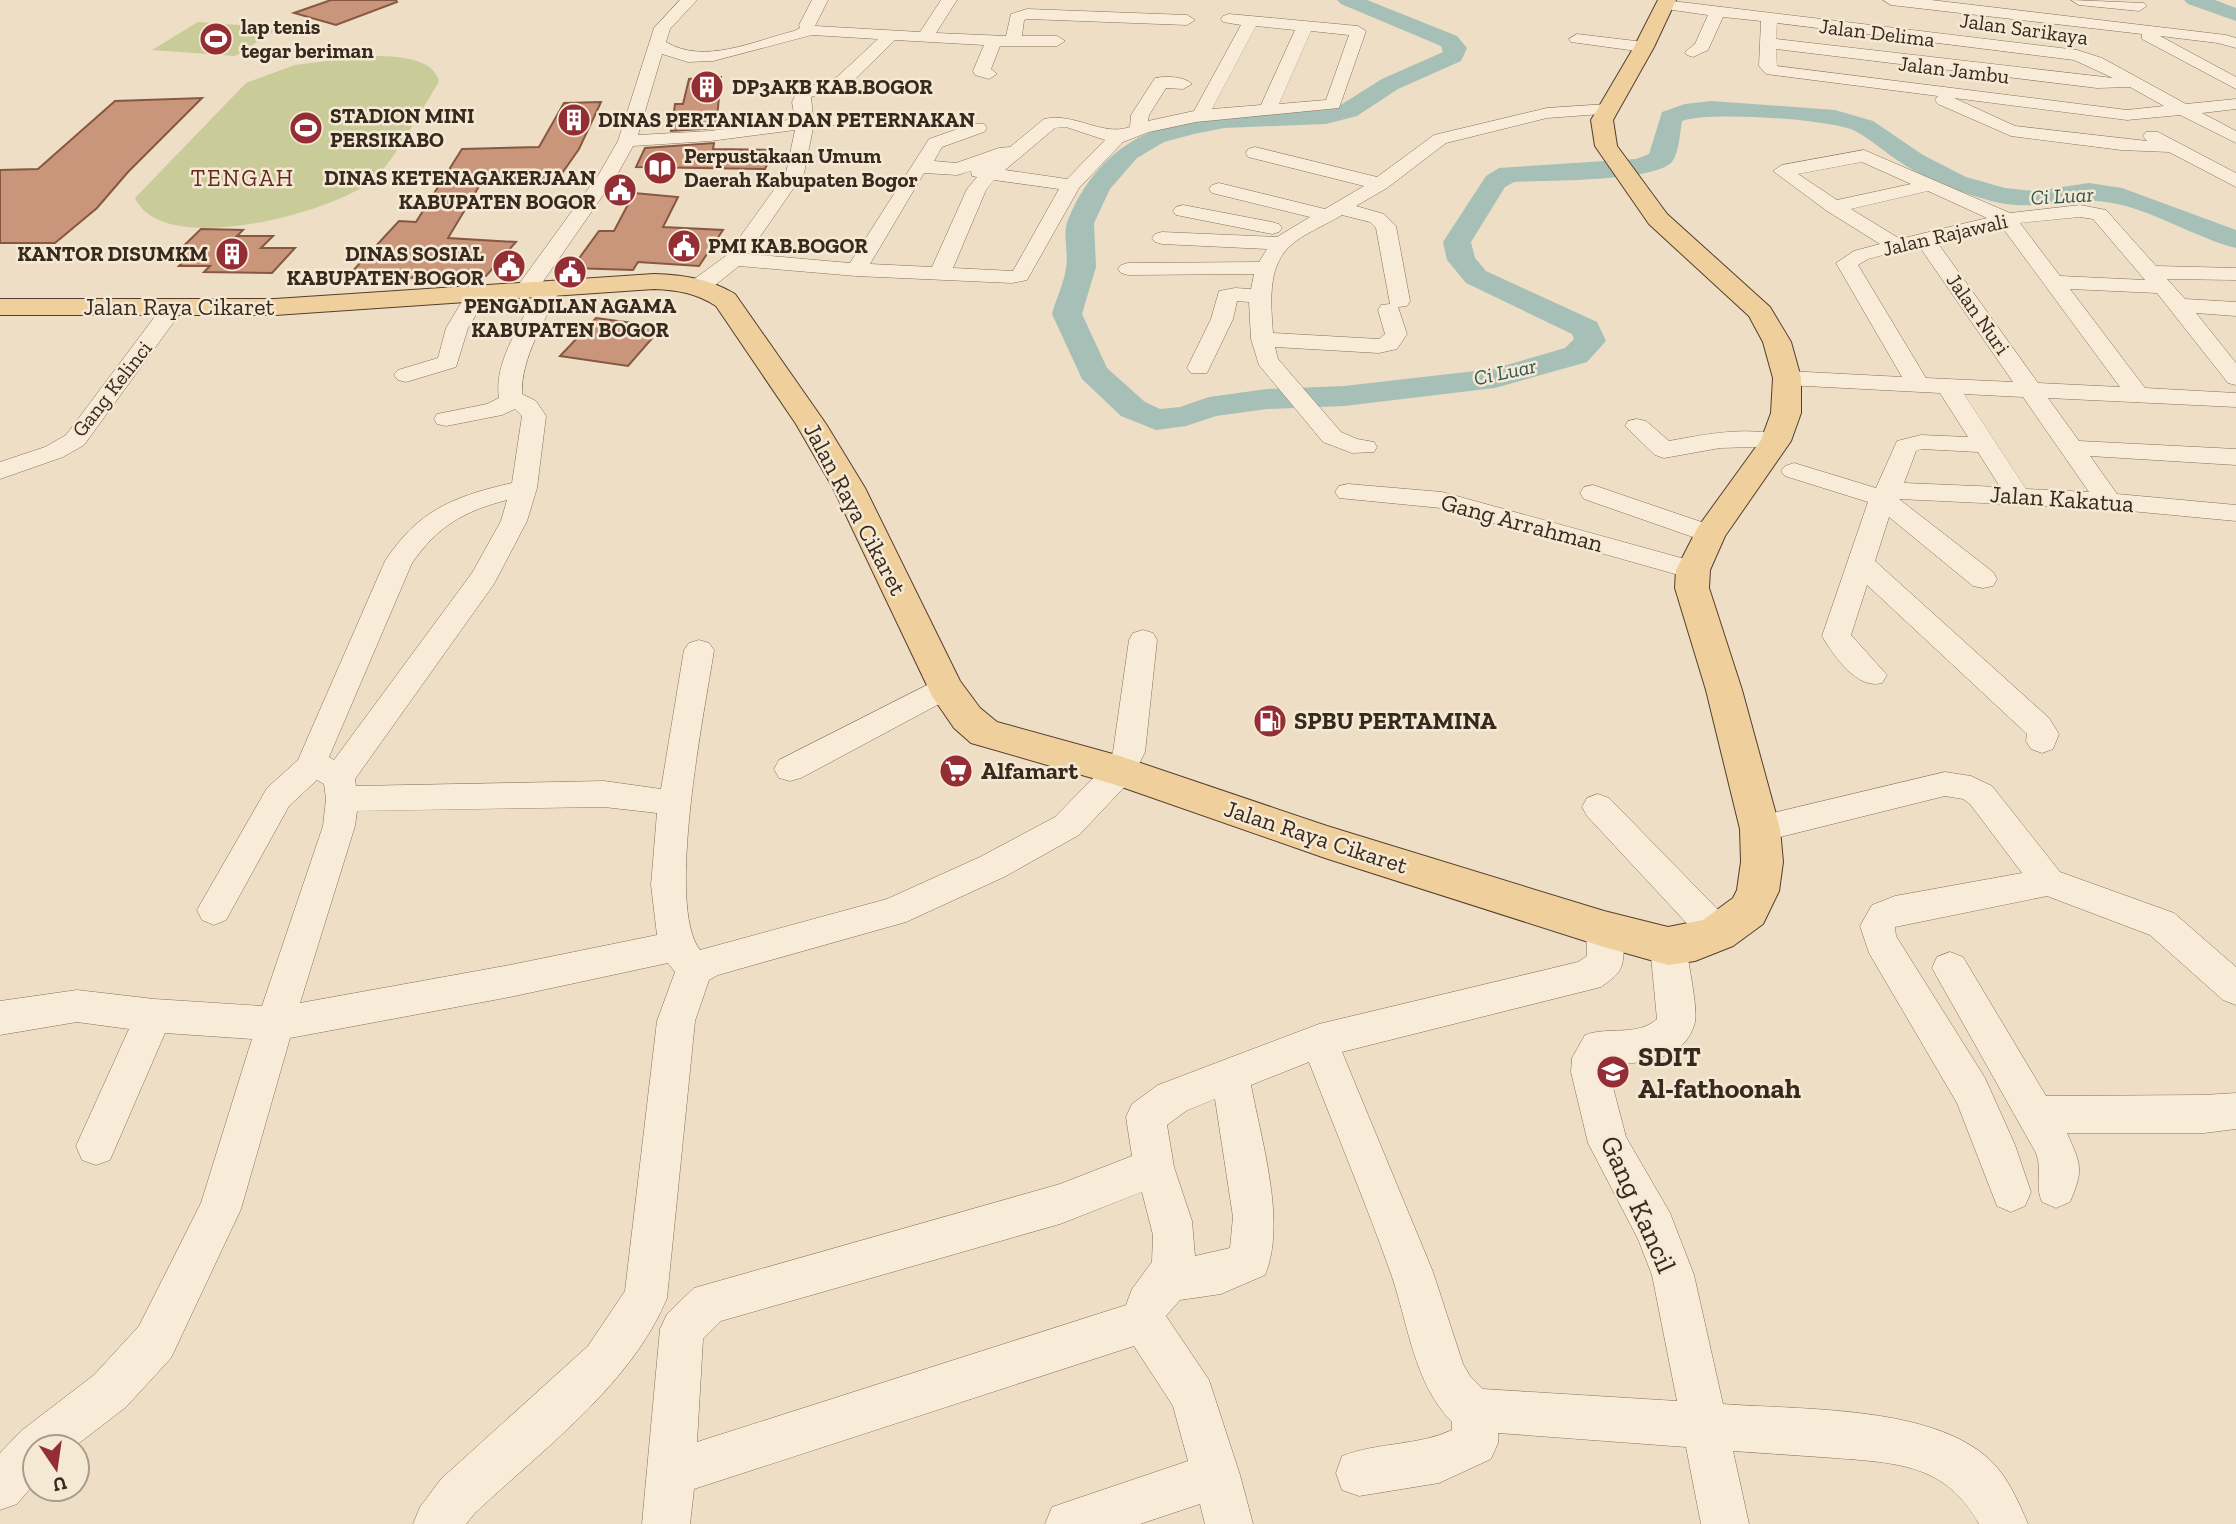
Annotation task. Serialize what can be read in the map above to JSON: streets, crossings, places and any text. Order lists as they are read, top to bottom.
{
  "streets": {
    "main road": ["Jalan Raya Cikaret"],
    "street": [
      "Jalan Sarikaya",
      "Jalan Delima",
      "Jalan Jambu",
      "Jalan Rajawali",
      "Jalan Nuri",
      "Gang Kelinci",
      "Jalan Kakatua",
      "Gang Arrahman",
      "Gang Kancil"
    ]
  },
  "crossings": [
    ["Jalan Sarikaya", "Jalan Delima"],
    ["Jalan Sarikaya", "Jalan Jambu"],
    ["Jalan Delima", "Jalan Jambu"],
    ["Jalan Rajawali", "Jalan Nuri"],
    ["Jalan Raya Cikaret", "Gang Kelinci"],
    ["Jalan Raya Cikaret", "Gang Kancil"],
    ["Jalan Nuri", "Jalan Kakatua"]
  ],
  "districts": ["TENGAH"],
  "water": ["Ci Luar"],
  "places": {
    "sports": ["lap tenis tegar beriman", "STADION MINI PERSIKABO"],
    "building": ["DP3AKB KAB.BOGOR", "DINAS PERTANIAN DAN PETERNAKAN", "KANTOR DISUMKM"],
    "library": ["Perpustakaan Umum Daerah Kabupaten Bogor"],
    "public building": [
      "DINAS KETENAGAKERJAAN KABUPATEN BOGOR",
      "PMI KAB.BOGOR",
      "DINAS SOSIAL KABUPATEN BOGOR",
      "PENGADILAN AGAMA KABUPATEN BOGOR"
    ],
    "fuel station": ["SPBU PERTAMINA"],
    "supermarket": ["Alfamart"],
    "school or university": ["SDIT Al-fathoonah"]
  },
  "north": "bottom"
}
